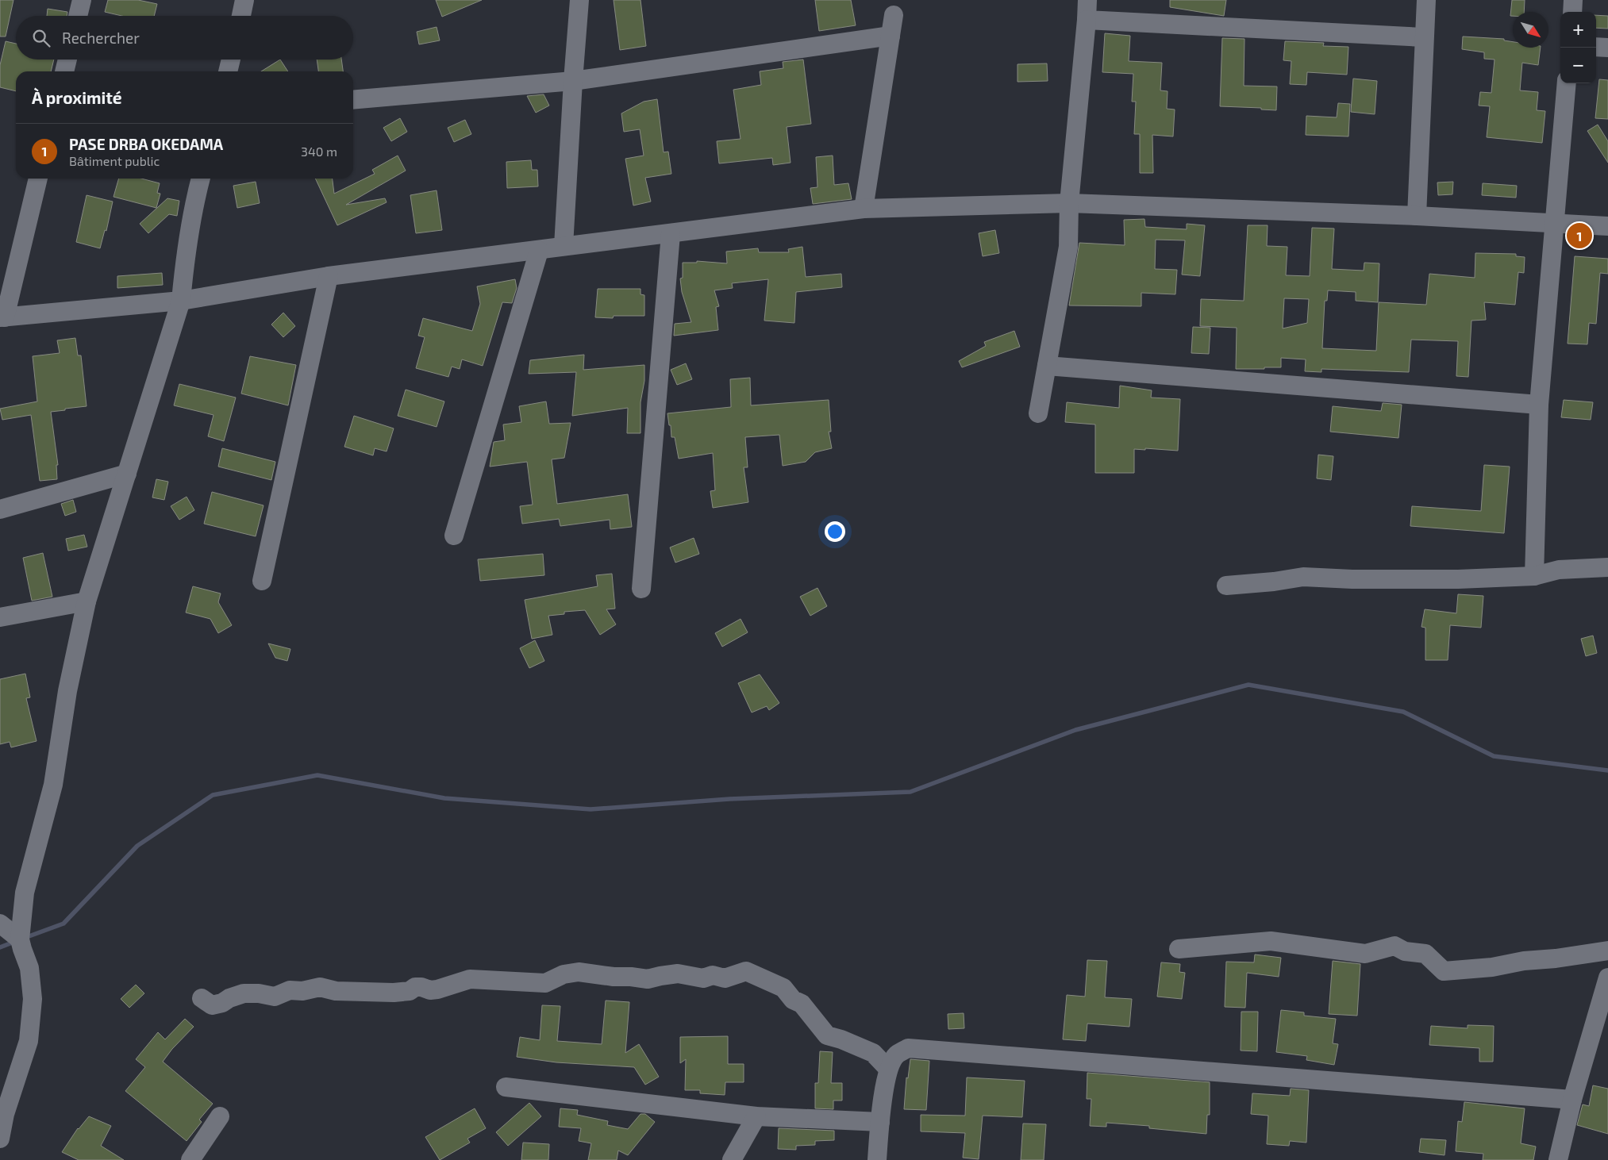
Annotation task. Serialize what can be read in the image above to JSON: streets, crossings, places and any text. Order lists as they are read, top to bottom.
{
  "north": "bottom right",
  "page": {
    "map_buttons": ["+", "−"],
    "search": "Rechercher",
    "heading": "À proximité",
    "list": [
      {
        "mark": "1",
        "name": "PASE DRBA OKEDAMA",
        "note": "Bâtiment public",
        "value": "340 m"
      }
    ],
    "pins": "1"
  }
}
